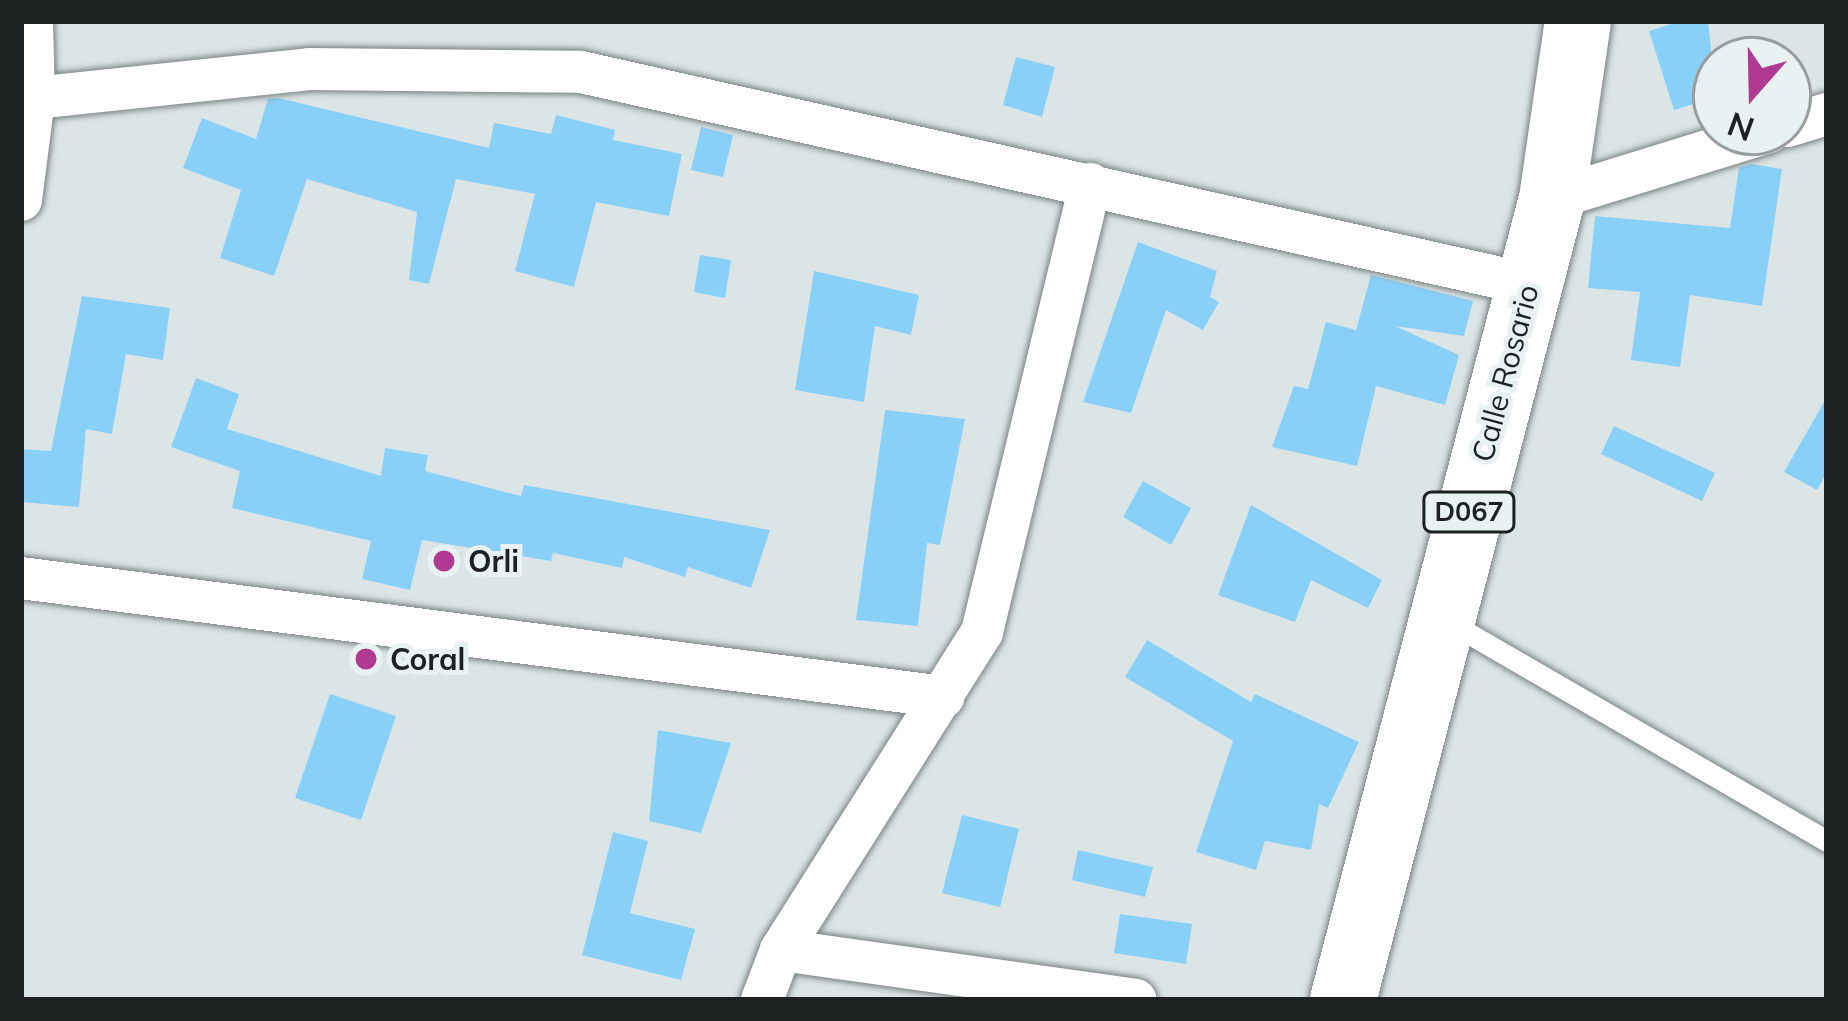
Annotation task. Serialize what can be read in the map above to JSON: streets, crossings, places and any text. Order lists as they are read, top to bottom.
{
  "streets": {
    "main road": ["Calle Rosario", "D067"]
  },
  "places": ["Orli", "Coral"],
  "north": "bottom"
}
